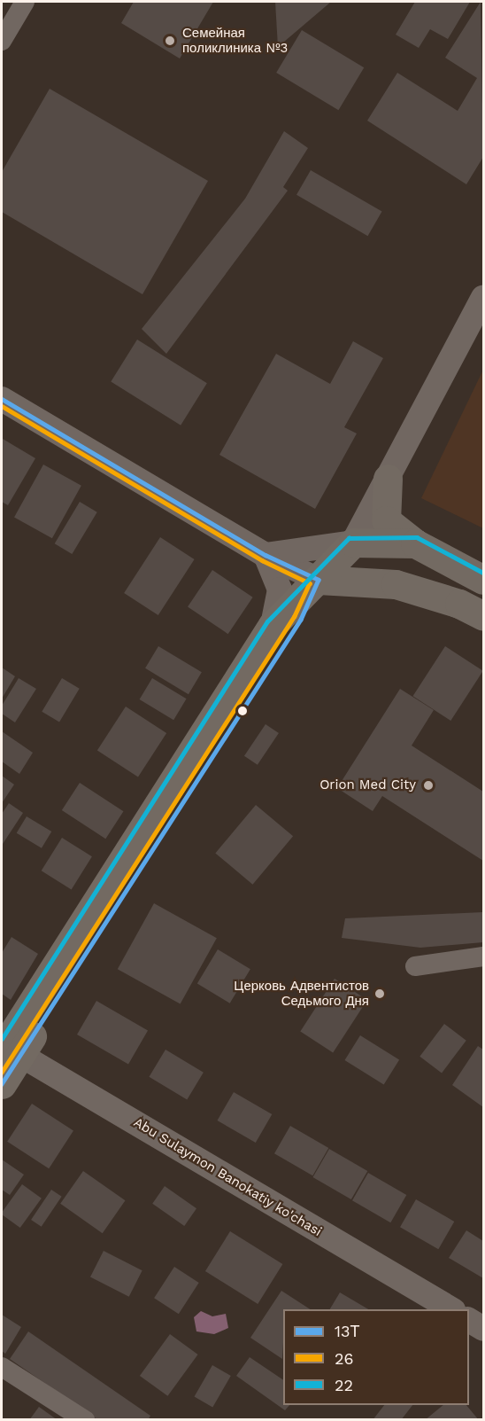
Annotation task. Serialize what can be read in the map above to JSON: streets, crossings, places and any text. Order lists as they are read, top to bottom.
{
  "streets": {
    "street": ["Abu Sulaymon Banokatiy ko'chasi"]
  },
  "places": ["Семейная поликлиника №3", "Orion Med City", "Церковь Адвентистов Седьмого Дня"],
  "lines": ["transit line 13Т", "transit line 26", "transit line 22"],
  "legend": ["13Т", "26", "22"]
}
